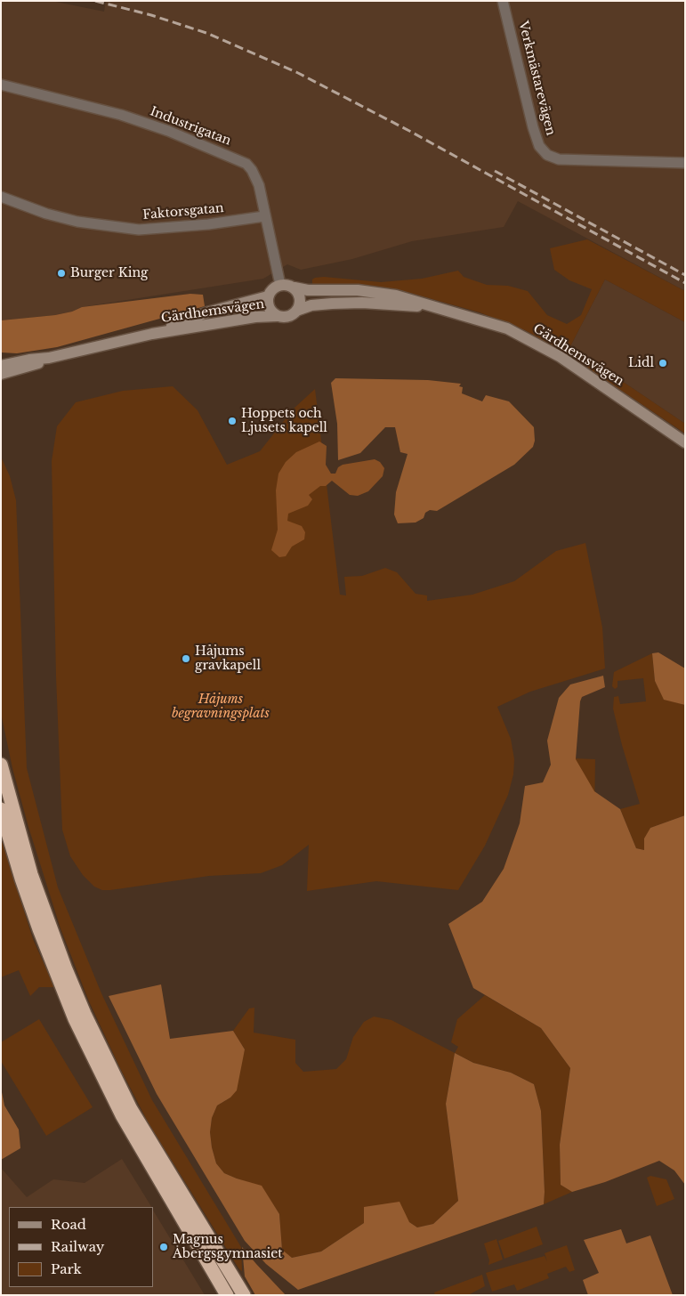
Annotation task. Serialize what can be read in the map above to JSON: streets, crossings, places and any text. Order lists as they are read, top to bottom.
{
  "streets": {
    "main road": ["Gärdhemsvägen"],
    "street": ["Verkmästarevägen", "Industrigatan", "Faktorsgatan"]
  },
  "crossings": [
    ["Industrigatan", "Faktorsgatan"],
    ["Industrigatan", "Gärdhemsvägen"]
  ],
  "parks": ["Håjums begravningsplats"],
  "places": [
    "Burger King",
    "Lidl",
    "Hoppets och Ljusets kapell",
    "Håjums gravkapell",
    "Magnus Åbergsgymnasiet"
  ],
  "legend": ["Road", "Railway", "Park"]
}
